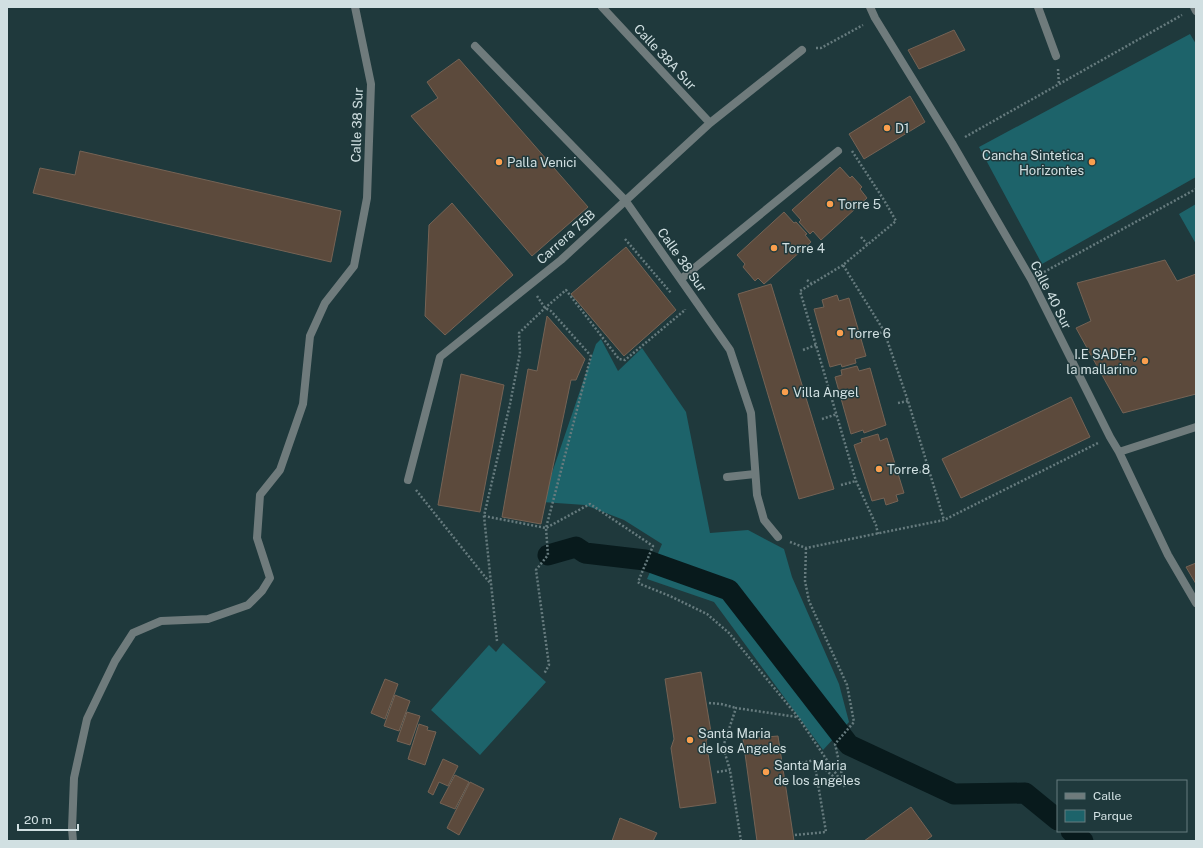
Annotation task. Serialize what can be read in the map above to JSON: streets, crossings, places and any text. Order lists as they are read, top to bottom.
{
  "streets": {
    "street": [
      "Calle 38A Sur",
      "Calle 38 Sur",
      "Carrera 75B",
      "Calle 40 Sur"
    ]
  },
  "crossings": [
    ["Calle 38A Sur", "Carrera 75B"],
    ["Calle 38 Sur", "Carrera 75B"]
  ],
  "places": [
    "D1",
    "Palla Venici",
    "Cancha Sintetica Horizontes",
    "Torre 5",
    "Torre 4",
    "Torre 6",
    "I.E SADEP, la mallarino",
    "Villa Angel",
    "Torre 8",
    "Santa Maria de los Angeles",
    "Santa Maria de los angeles"
  ],
  "legend": ["Calle", "Parque"],
  "scale_bar": "20 m"
}
